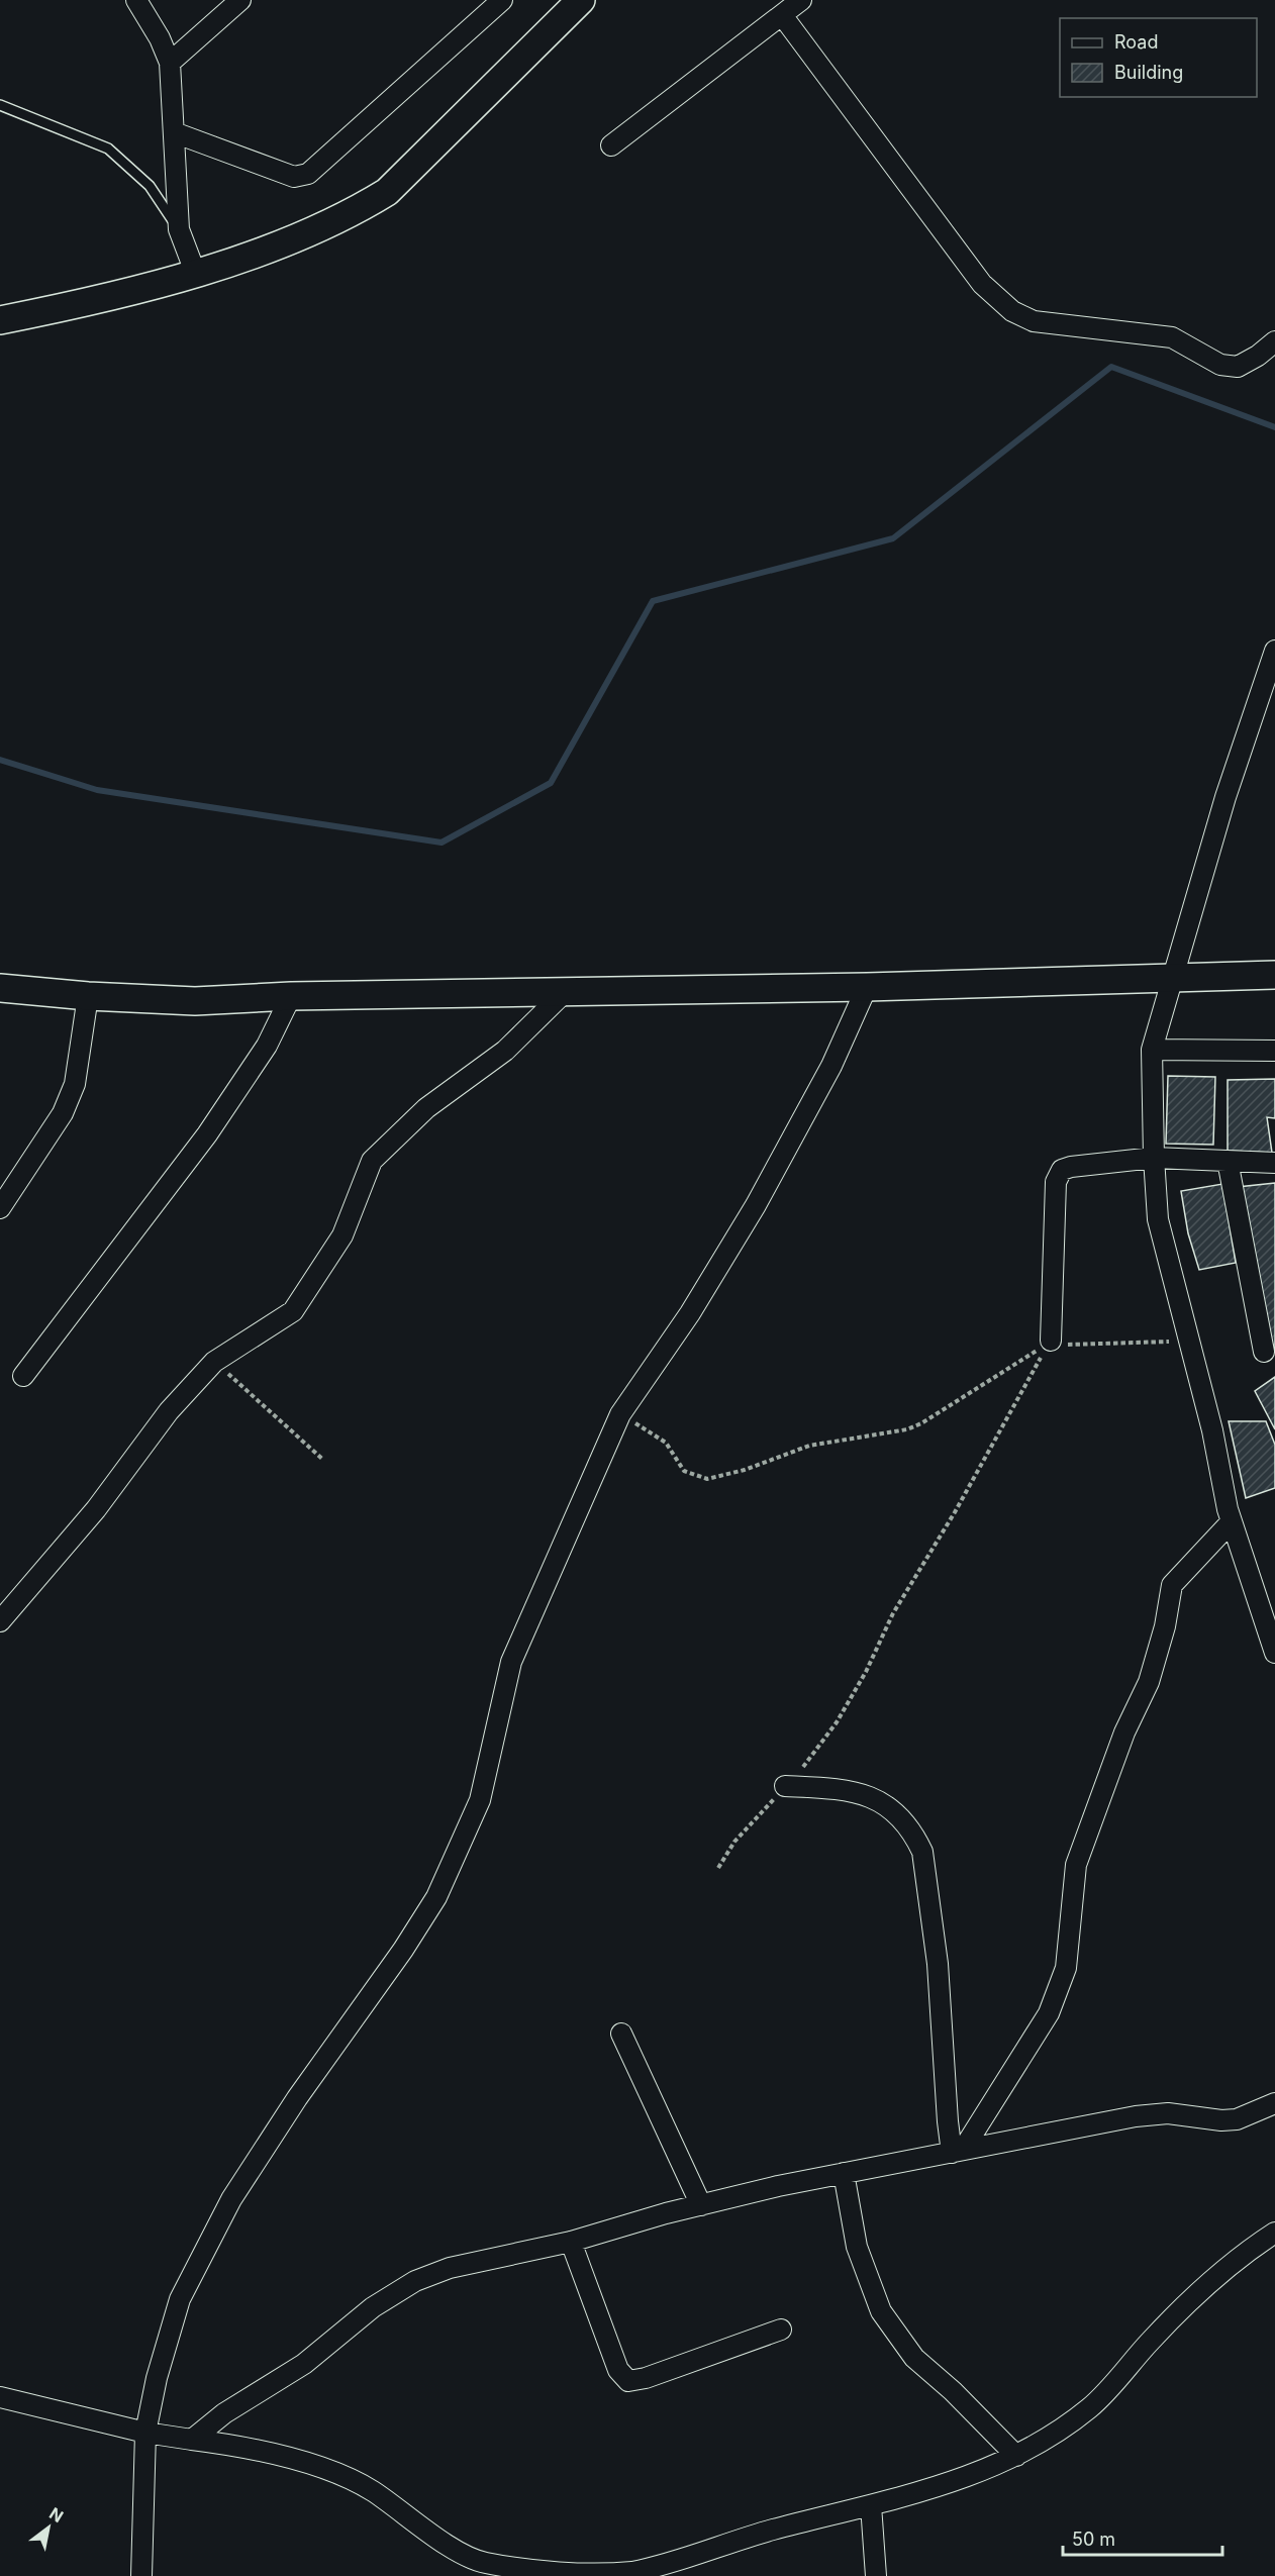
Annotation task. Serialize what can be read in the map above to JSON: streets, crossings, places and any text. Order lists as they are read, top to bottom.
{
  "legend": ["Road", "Building"],
  "scale_bar": "50 m",
  "north": "top right"
}
